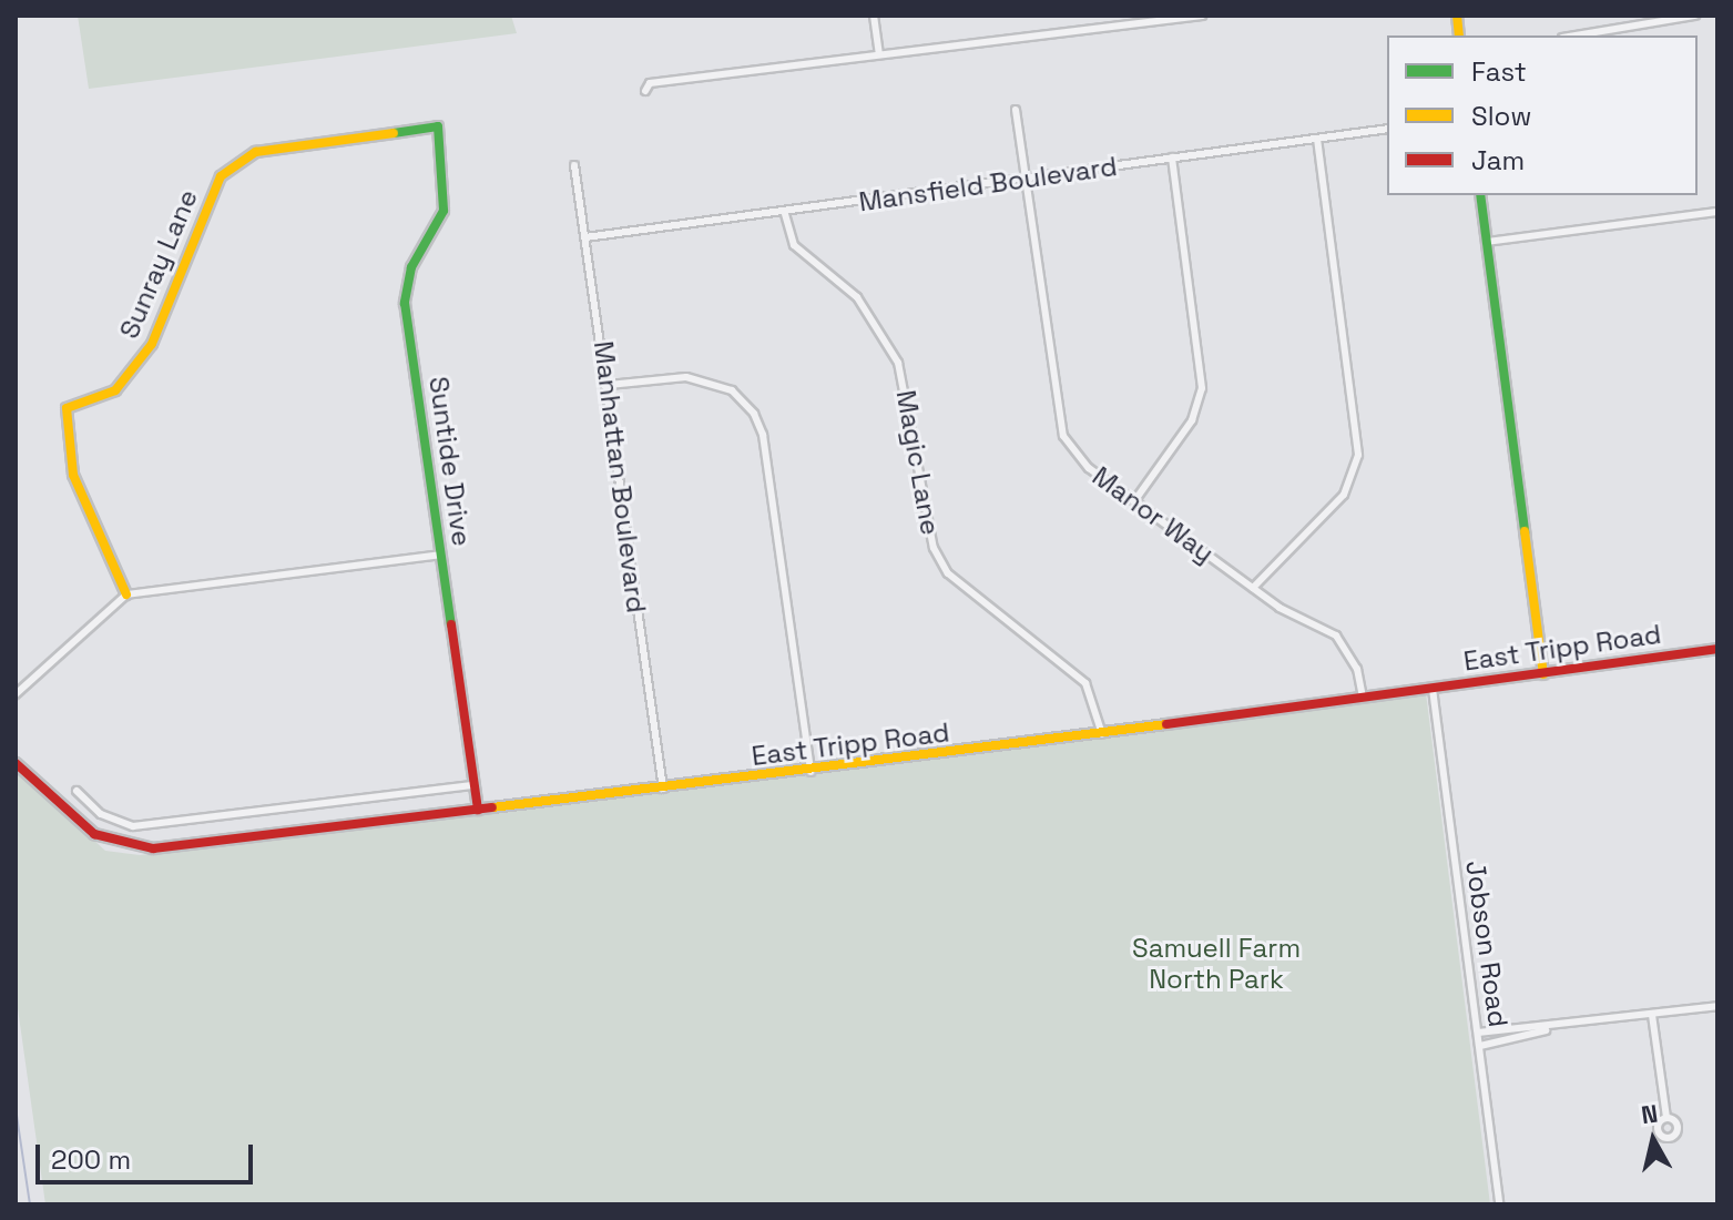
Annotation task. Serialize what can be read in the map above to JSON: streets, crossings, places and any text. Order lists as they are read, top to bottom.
{
  "streets": {
    "street": [
      "Mansfield Boulevard",
      "Sunray Lane",
      "Suntide Drive",
      "Magic Lane",
      "Manhattan Boulevard",
      "Manor Way",
      "East Tripp Road",
      "Jobson Road"
    ]
  },
  "crossings": [
    ["Mansfield Boulevard", "Magic Lane"],
    ["Mansfield Boulevard", "Manhattan Boulevard"],
    ["Mansfield Boulevard", "Manor Way"],
    ["Sunray Lane", "Suntide Drive"],
    ["Suntide Drive", "East Tripp Road"],
    ["Magic Lane", "East Tripp Road"],
    ["Manhattan Boulevard", "East Tripp Road"],
    ["Manor Way", "East Tripp Road"],
    ["East Tripp Road", "Jobson Road"]
  ],
  "parks": ["Samuell Farm North Park"],
  "legend": ["Fast", "Slow", "Jam"],
  "scale_bar": "200 m",
  "north": "top"
}
